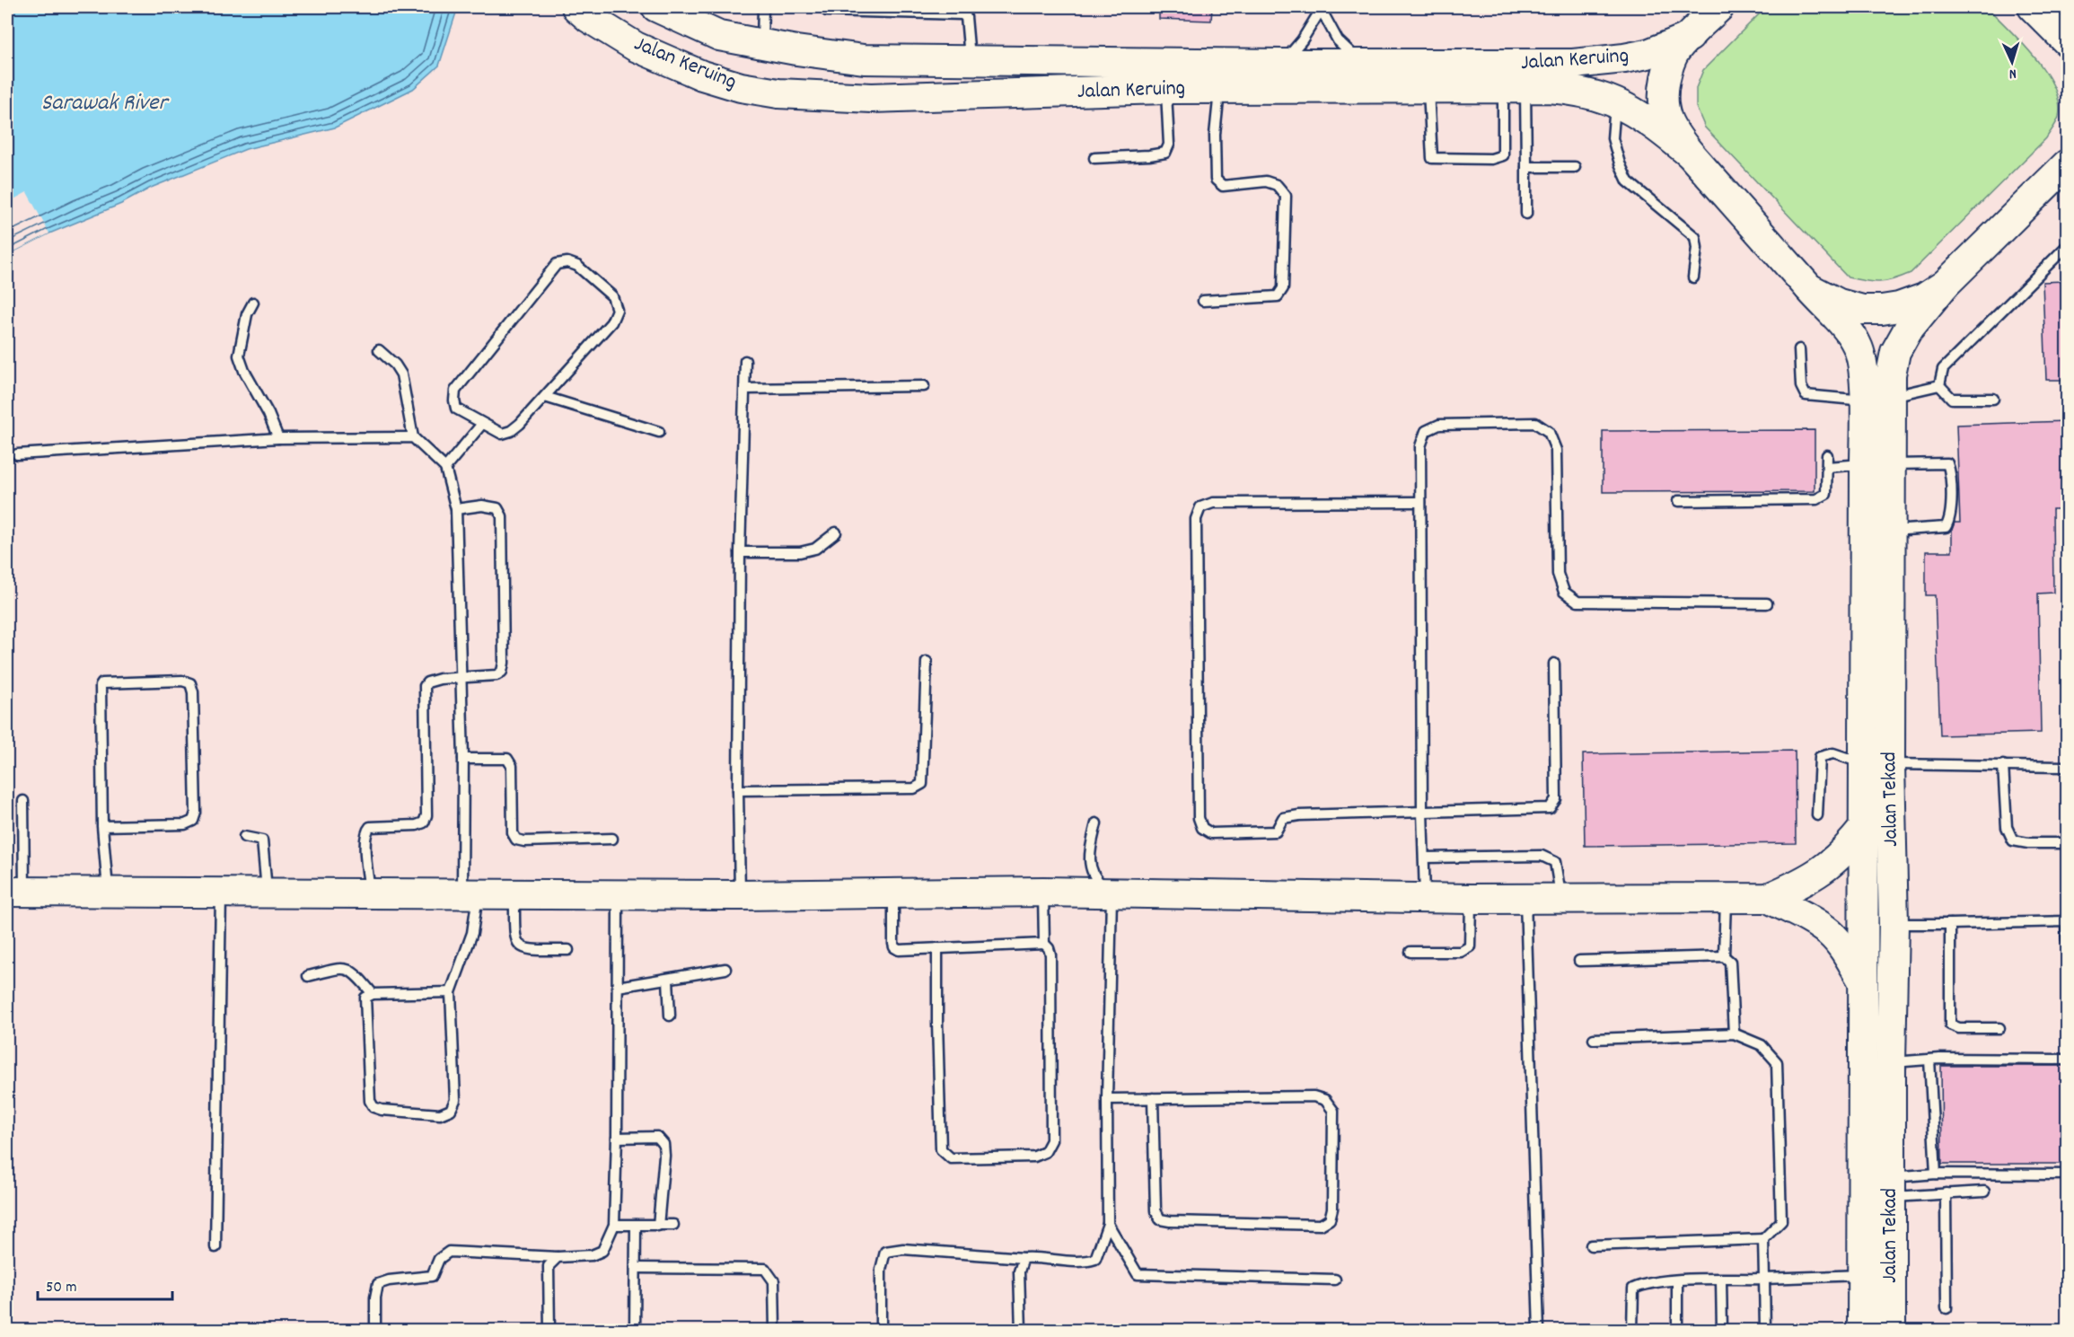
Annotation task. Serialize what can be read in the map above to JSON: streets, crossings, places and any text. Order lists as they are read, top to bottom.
{
  "streets": {
    "street": ["Jalan Keruing", "Jalan Tekad"]
  },
  "crossings": [
    ["Jalan Keruing", "Jalan Tekad"]
  ],
  "water": ["Sarawak River"],
  "scale_bar": "50 m",
  "north": "bottom"
}
